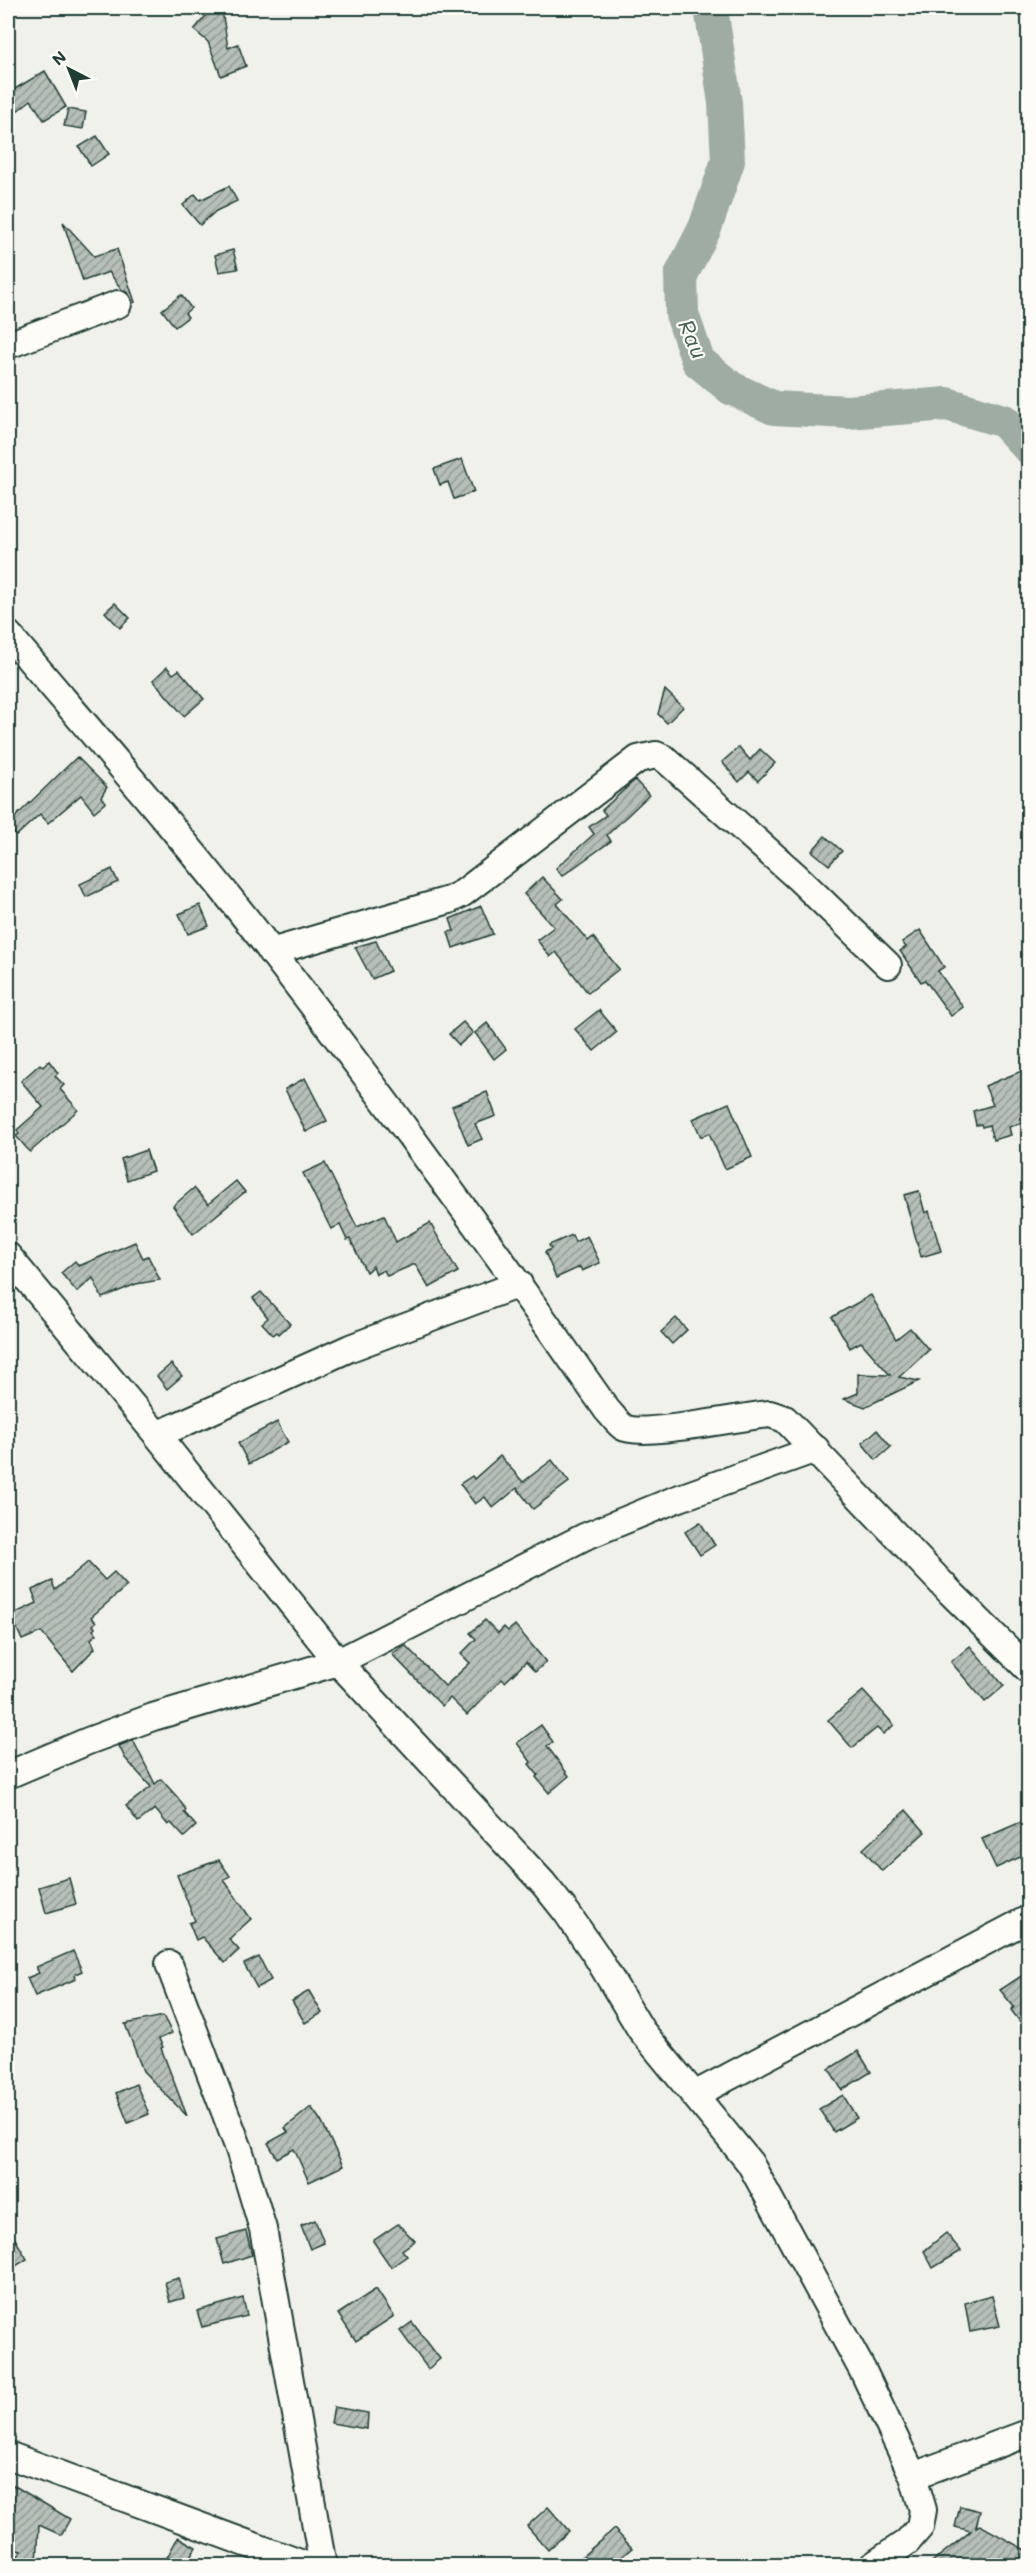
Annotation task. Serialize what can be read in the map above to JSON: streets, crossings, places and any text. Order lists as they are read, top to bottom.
{
  "water": ["Rau"],
  "north": "top left"
}
